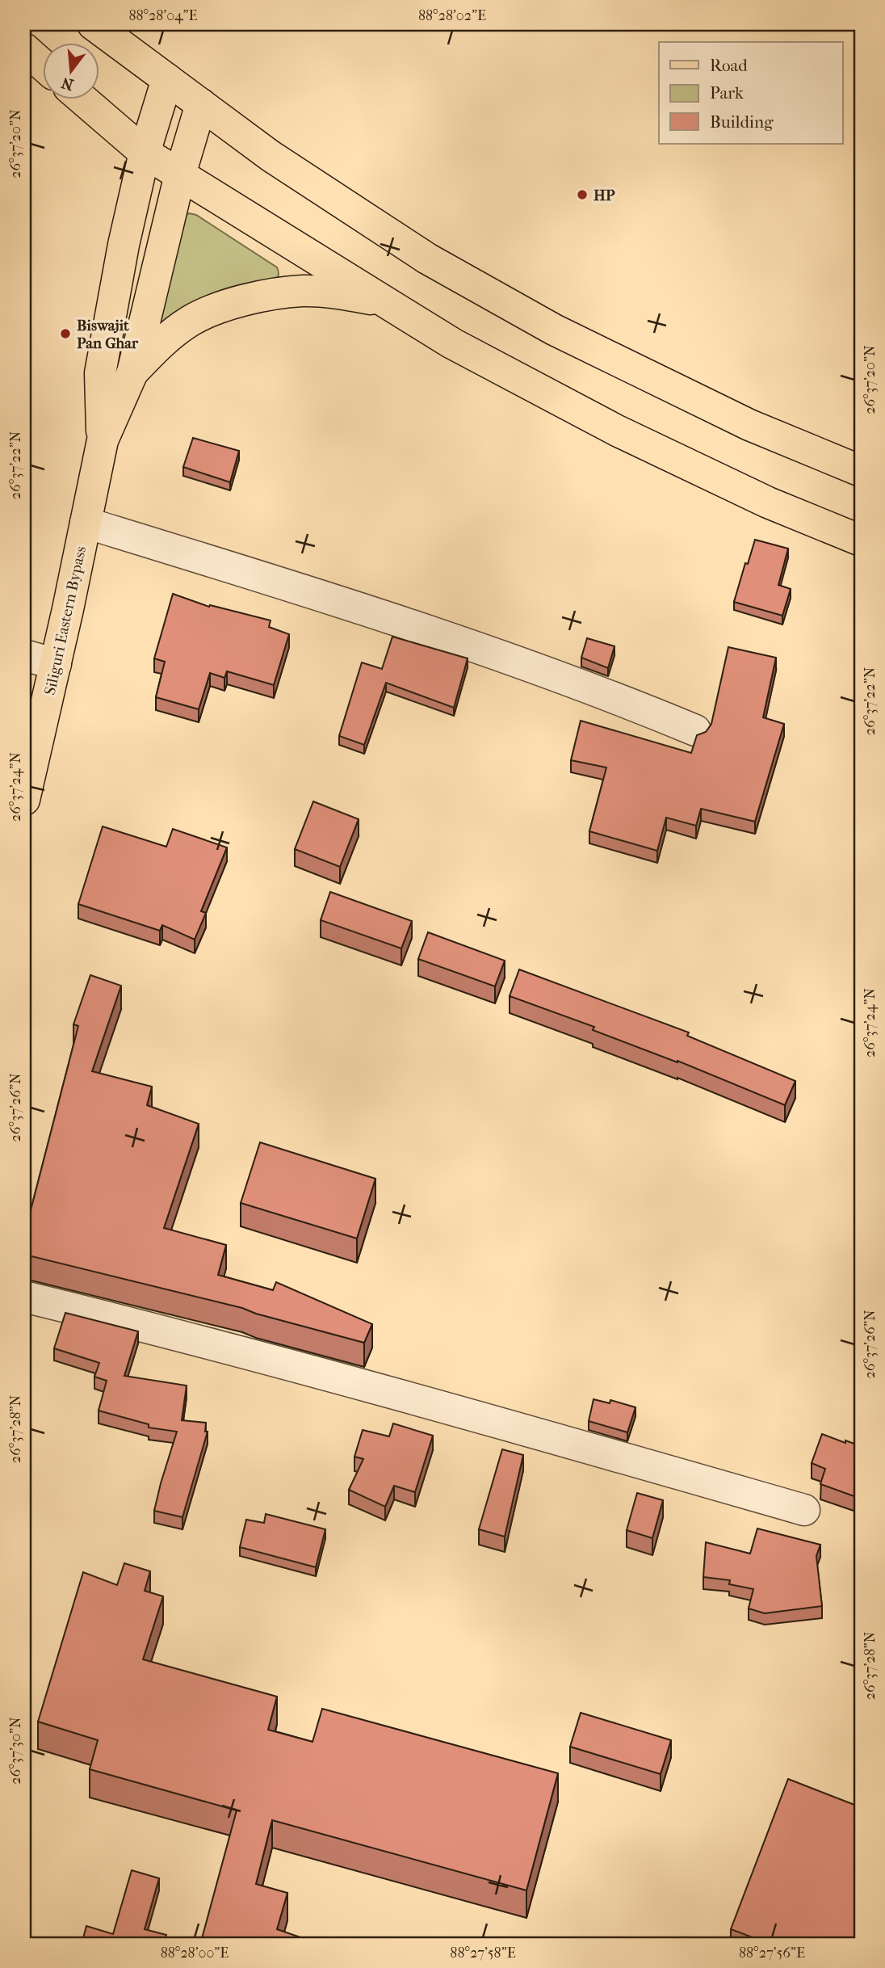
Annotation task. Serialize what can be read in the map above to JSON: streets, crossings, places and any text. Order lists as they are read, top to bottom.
{
  "streets": {
    "main road": ["Siliguri Eastern Bypass"]
  },
  "places": ["HP", "Biswajit Pan Ghar"],
  "legend": ["Road", "Park", "Building"],
  "north": "bottom",
  "coordinates": [
    "88°28'04\"E",
    "88°28'02\"E",
    "26°37'20\"N",
    "26°37'22\"N",
    "26°37'24\"N",
    "26°37'26\"N",
    "26°37'28\"N",
    "26°37'30\"N",
    "88°28'00\"E",
    "88°27'58\"E",
    "88°27'56\"E"
  ]
}
